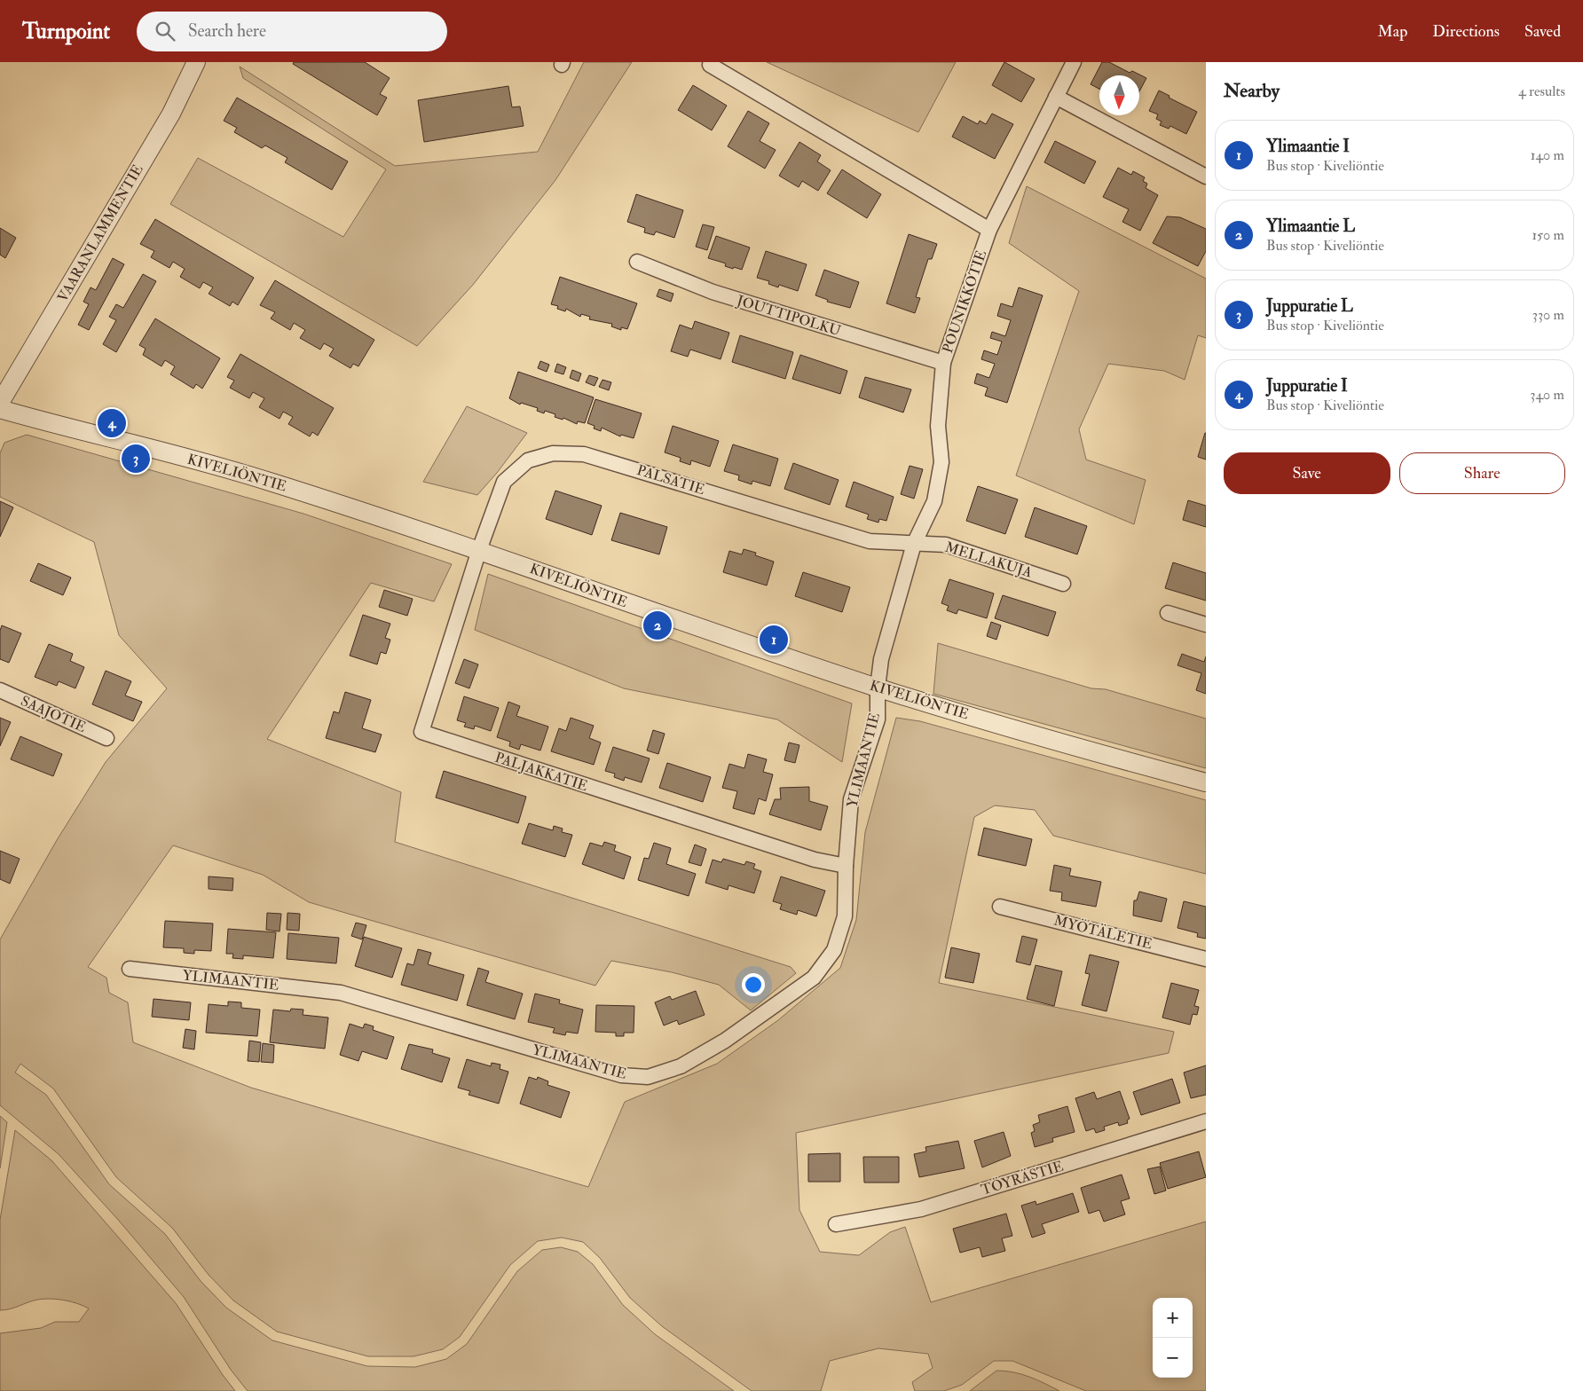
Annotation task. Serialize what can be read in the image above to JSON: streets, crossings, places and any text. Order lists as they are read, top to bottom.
{
  "streets": {
    "street": [
      "VAARANLAMMENTIE",
      "POUNIKKOTIE",
      "JOUTTIPOLKU",
      "KIVELIÖNTIE",
      "PALSATIE",
      "MELLAKUJA",
      "SAAJOTIE",
      "YLIMAANTIE",
      "PALJAKKATIE",
      "MYÖTÄLETIE",
      "TÖYRÄSTIE"
    ]
  },
  "crossings": [
    ["POUNIKKOTIE", "JOUTTIPOLKU"],
    ["POUNIKKOTIE", "KIVELIÖNTIE"],
    ["POUNIKKOTIE", "PALSATIE"],
    ["POUNIKKOTIE", "MELLAKUJA"],
    ["POUNIKKOTIE", "YLIMAANTIE"],
    ["KIVELIÖNTIE", "PALSATIE"],
    ["KIVELIÖNTIE", "YLIMAANTIE"],
    ["KIVELIÖNTIE", "PALJAKKATIE"],
    ["PALSATIE", "MELLAKUJA"],
    ["PALSATIE", "PALJAKKATIE"],
    ["YLIMAANTIE", "PALJAKKATIE"]
  ],
  "north": "bottom",
  "page": {
    "header": "Turnpoint",
    "search": "Search here",
    "nav": ["Map", "Directions", "Saved"],
    "heading": ["Nearby", "4 results"],
    "list": [
      {
        "mark": "1",
        "name": "Ylimaantie I",
        "note": "Bus stop · Kiveliöntie",
        "value": "140 m"
      },
      {
        "mark": "2",
        "name": "Ylimaantie L",
        "note": "Bus stop · Kiveliöntie",
        "value": "150 m"
      },
      {
        "mark": "3",
        "name": "Juppuratie L",
        "note": "Bus stop · Kiveliöntie",
        "value": "330 m"
      },
      {
        "mark": "4",
        "name": "Juppuratie I",
        "note": "Bus stop · Kiveliöntie",
        "value": "340 m"
      }
    ],
    "pins": [
      "4",
      "3",
      "2",
      "1"
    ],
    "buttons": ["Save", "Share"],
    "map_buttons": ["+", "−"]
  }
}
